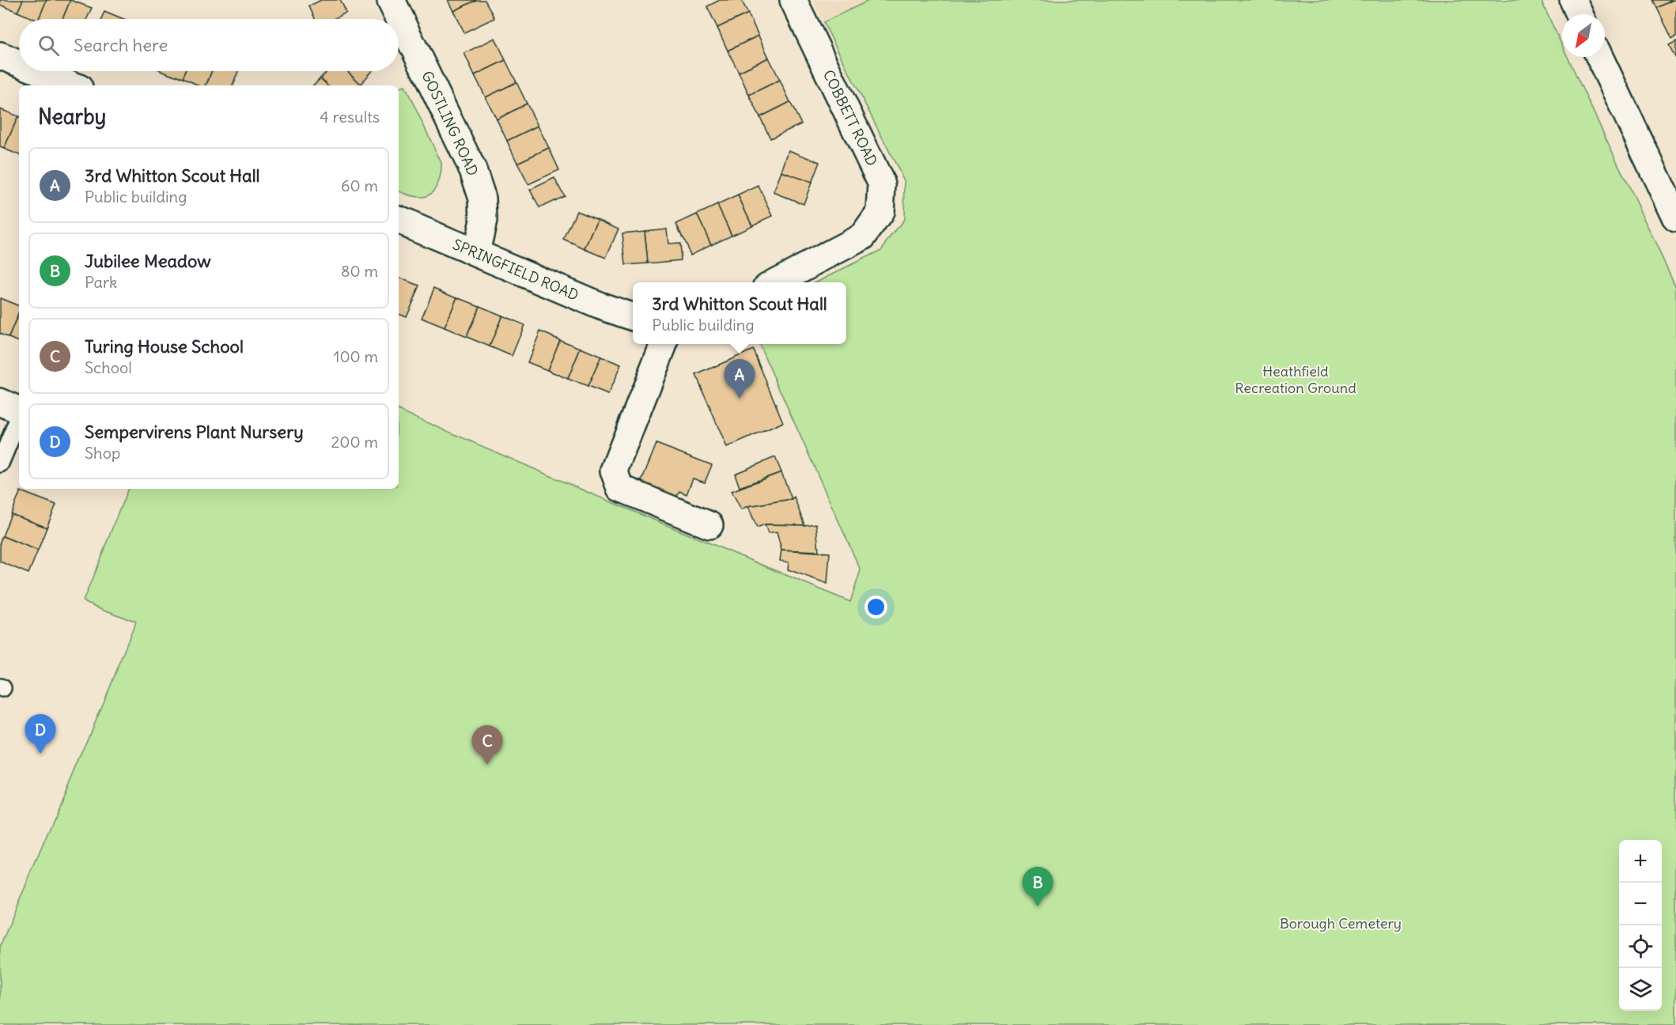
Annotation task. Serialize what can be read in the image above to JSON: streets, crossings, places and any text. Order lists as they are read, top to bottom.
{
  "streets": {
    "street": ["COBBETT ROAD", "GOSTLING ROAD", "SPRINGFIELD ROAD"]
  },
  "crossings": [
    ["GOSTLING ROAD", "SPRINGFIELD ROAD"]
  ],
  "parks": ["Heathfield Recreation Ground", "Borough Cemetery"],
  "north": "bottom left",
  "page": {
    "search": "Search here",
    "heading": ["Nearby", "4 results"],
    "list": [
      {
        "mark": "A",
        "name": "3rd Whitton Scout Hall",
        "note": "Public building",
        "value": "60 m"
      },
      {
        "mark": "B",
        "name": "Jubilee Meadow",
        "note": "Park",
        "value": "80 m"
      },
      {
        "mark": "C",
        "name": "Turing House School",
        "note": "School",
        "value": "100 m"
      },
      {
        "mark": "D",
        "name": "Sempervirens Plant Nursery",
        "note": "Shop",
        "value": "200 m"
      }
    ],
    "popup": ["3rd Whitton Scout Hall", "Public building"],
    "pins": [
      "A",
      "D",
      "C",
      "B"
    ],
    "map_buttons": ["+", "−"]
  }
}
